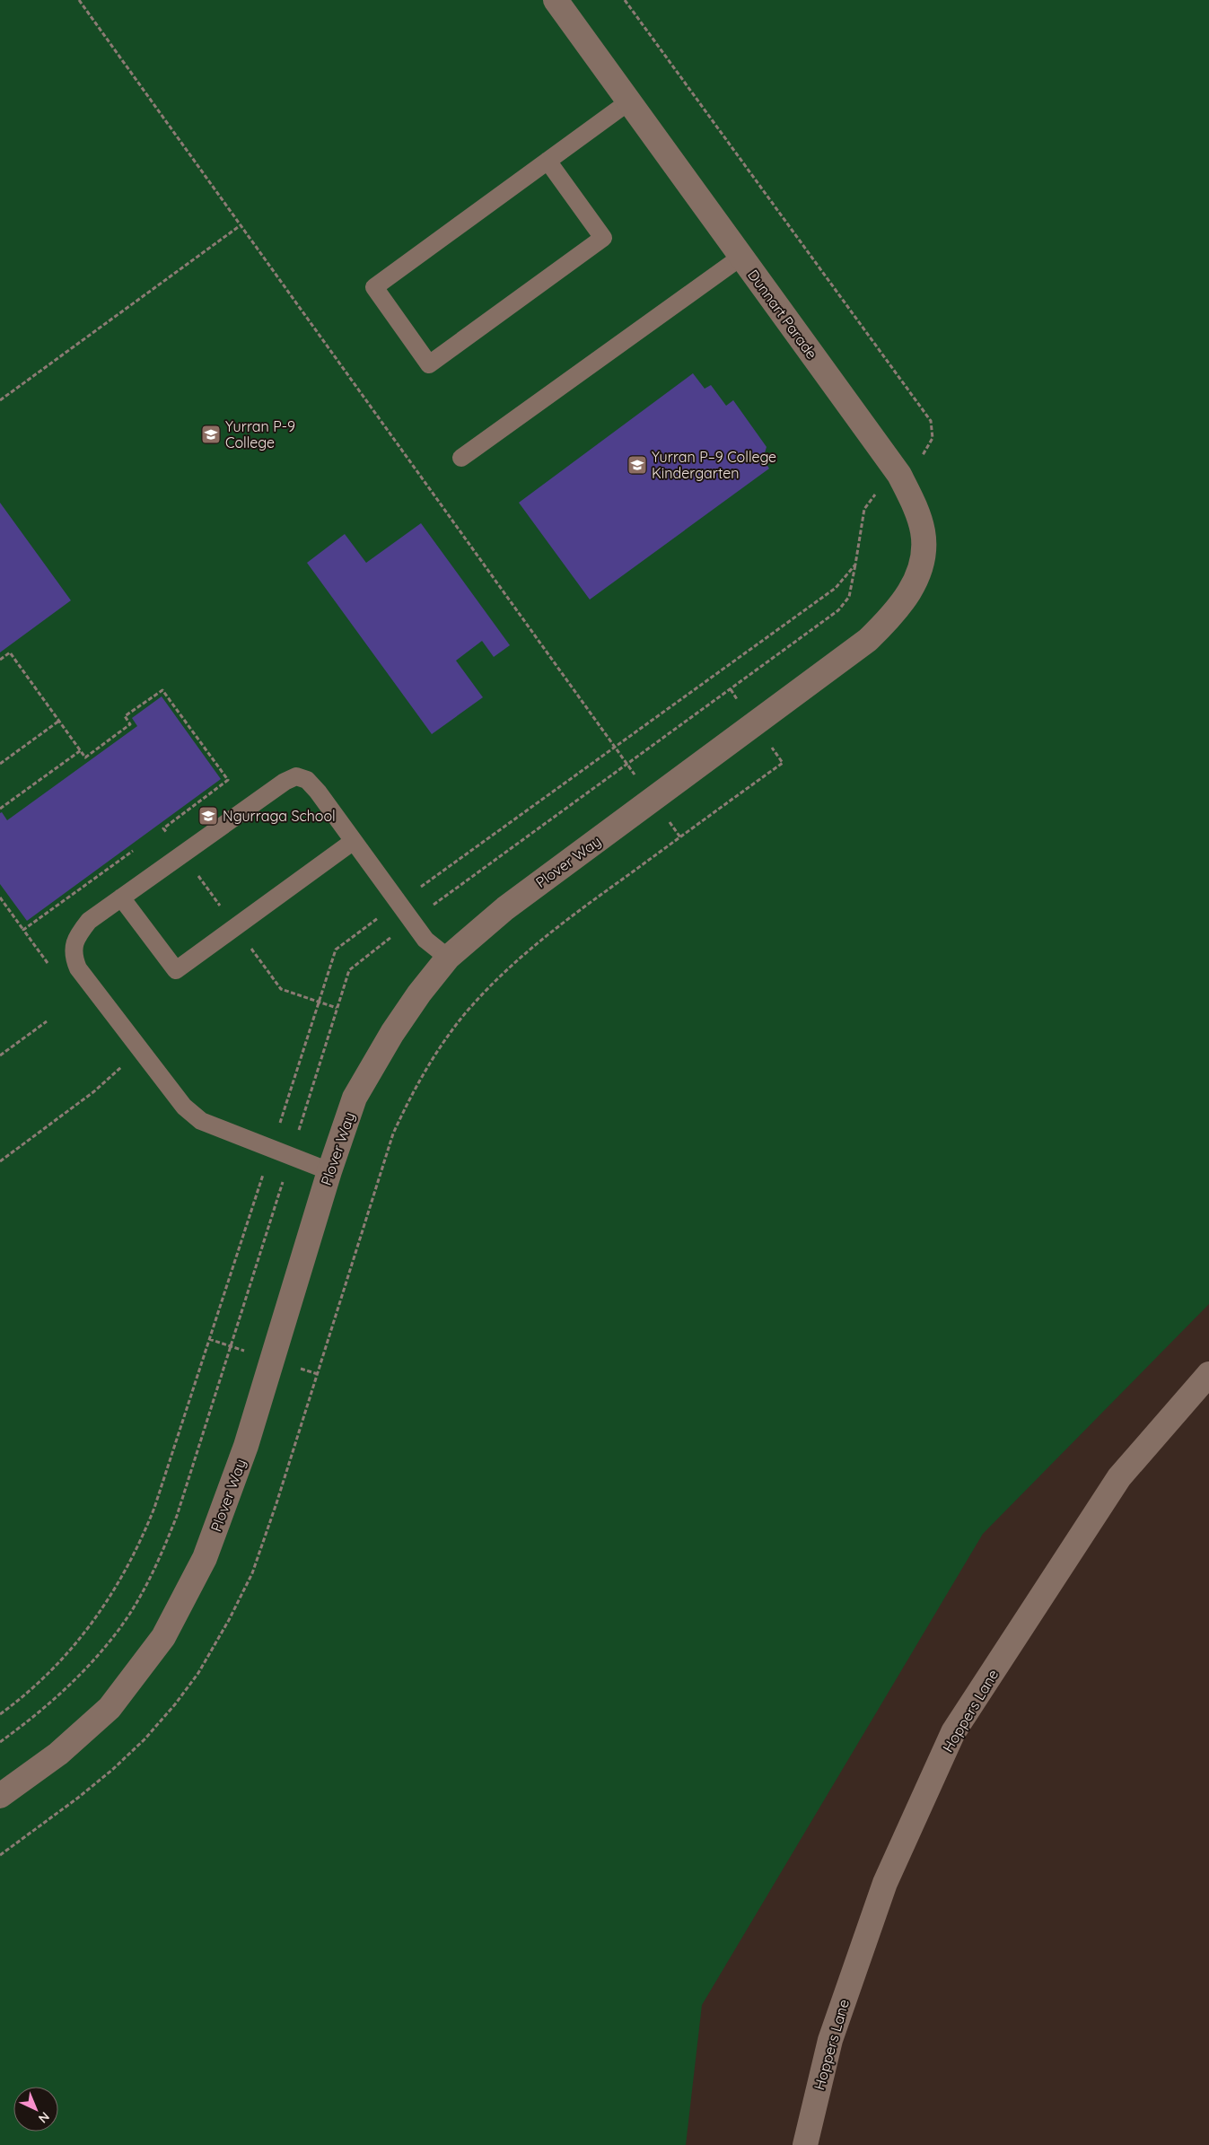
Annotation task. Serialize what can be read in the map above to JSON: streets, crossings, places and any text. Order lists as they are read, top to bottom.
{
  "streets": {
    "street": ["Dunnart Parade", "Plover Way", "Hoppers Lane"]
  },
  "crossings": [
    ["Dunnart Parade", "Plover Way"]
  ],
  "places": {
    "school or university": ["Yurran P-9 College", "Yurran P–9 College Kindergarten", "Ngurraga School"]
  },
  "north": "bottom right"
}
